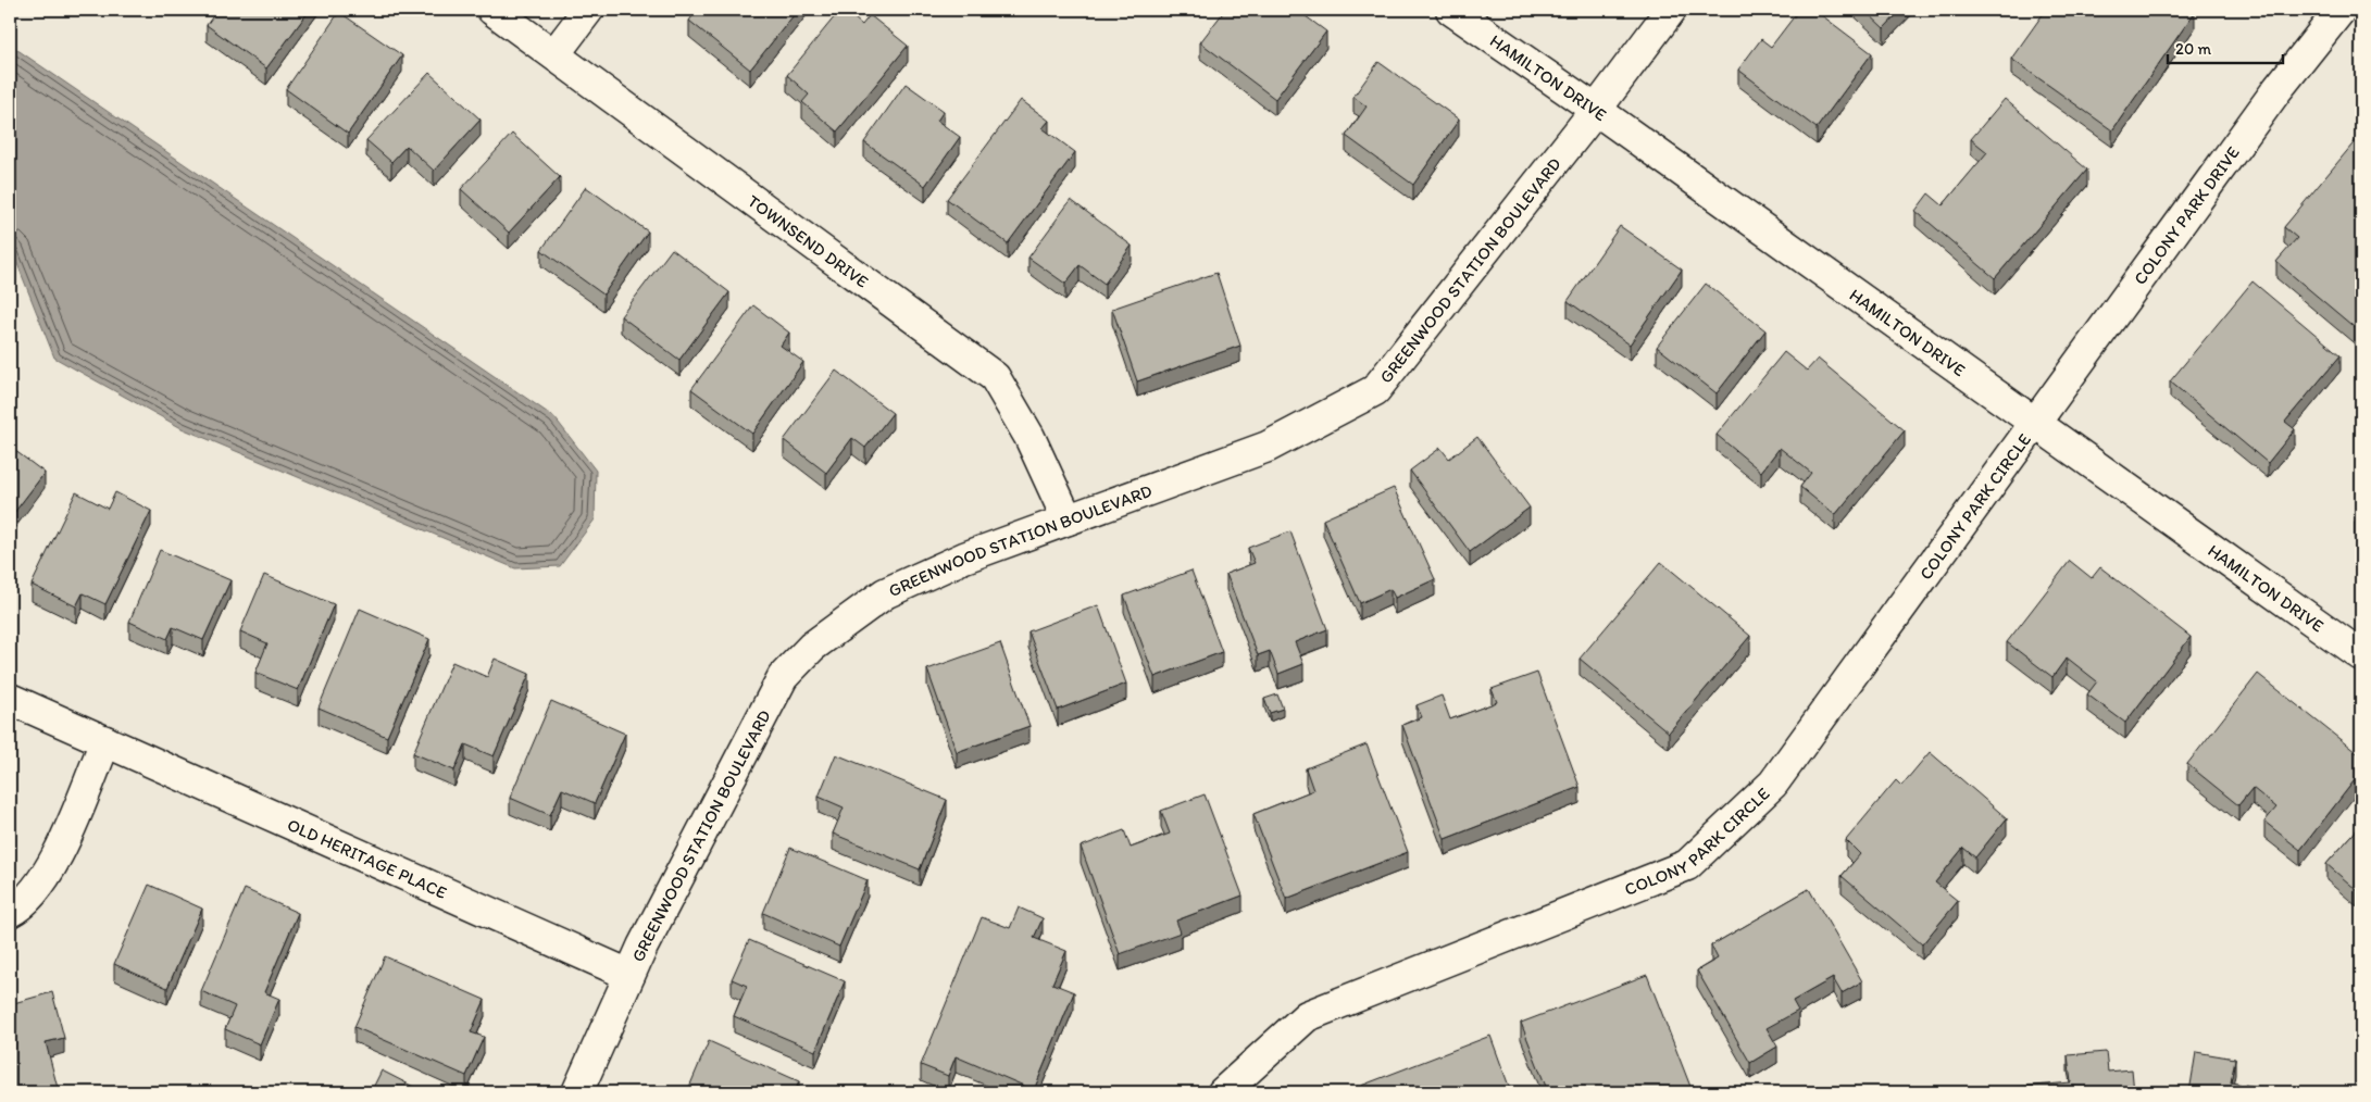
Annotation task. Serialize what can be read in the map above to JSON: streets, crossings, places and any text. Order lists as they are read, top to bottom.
{
  "streets": {
    "street": [
      "HAMILTON DRIVE",
      "COLONY PARK DRIVE",
      "TOWNSEND DRIVE",
      "GREENWOOD STATION BOULEVARD",
      "COLONY PARK CIRCLE",
      "OLD HERITAGE PLACE"
    ]
  },
  "crossings": [
    ["HAMILTON DRIVE", "COLONY PARK DRIVE"],
    ["HAMILTON DRIVE", "GREENWOOD STATION BOULEVARD"],
    ["HAMILTON DRIVE", "COLONY PARK CIRCLE"],
    ["COLONY PARK DRIVE", "COLONY PARK CIRCLE"],
    ["TOWNSEND DRIVE", "GREENWOOD STATION BOULEVARD"],
    ["GREENWOOD STATION BOULEVARD", "OLD HERITAGE PLACE"]
  ],
  "scale_bar": "20 m"
}
